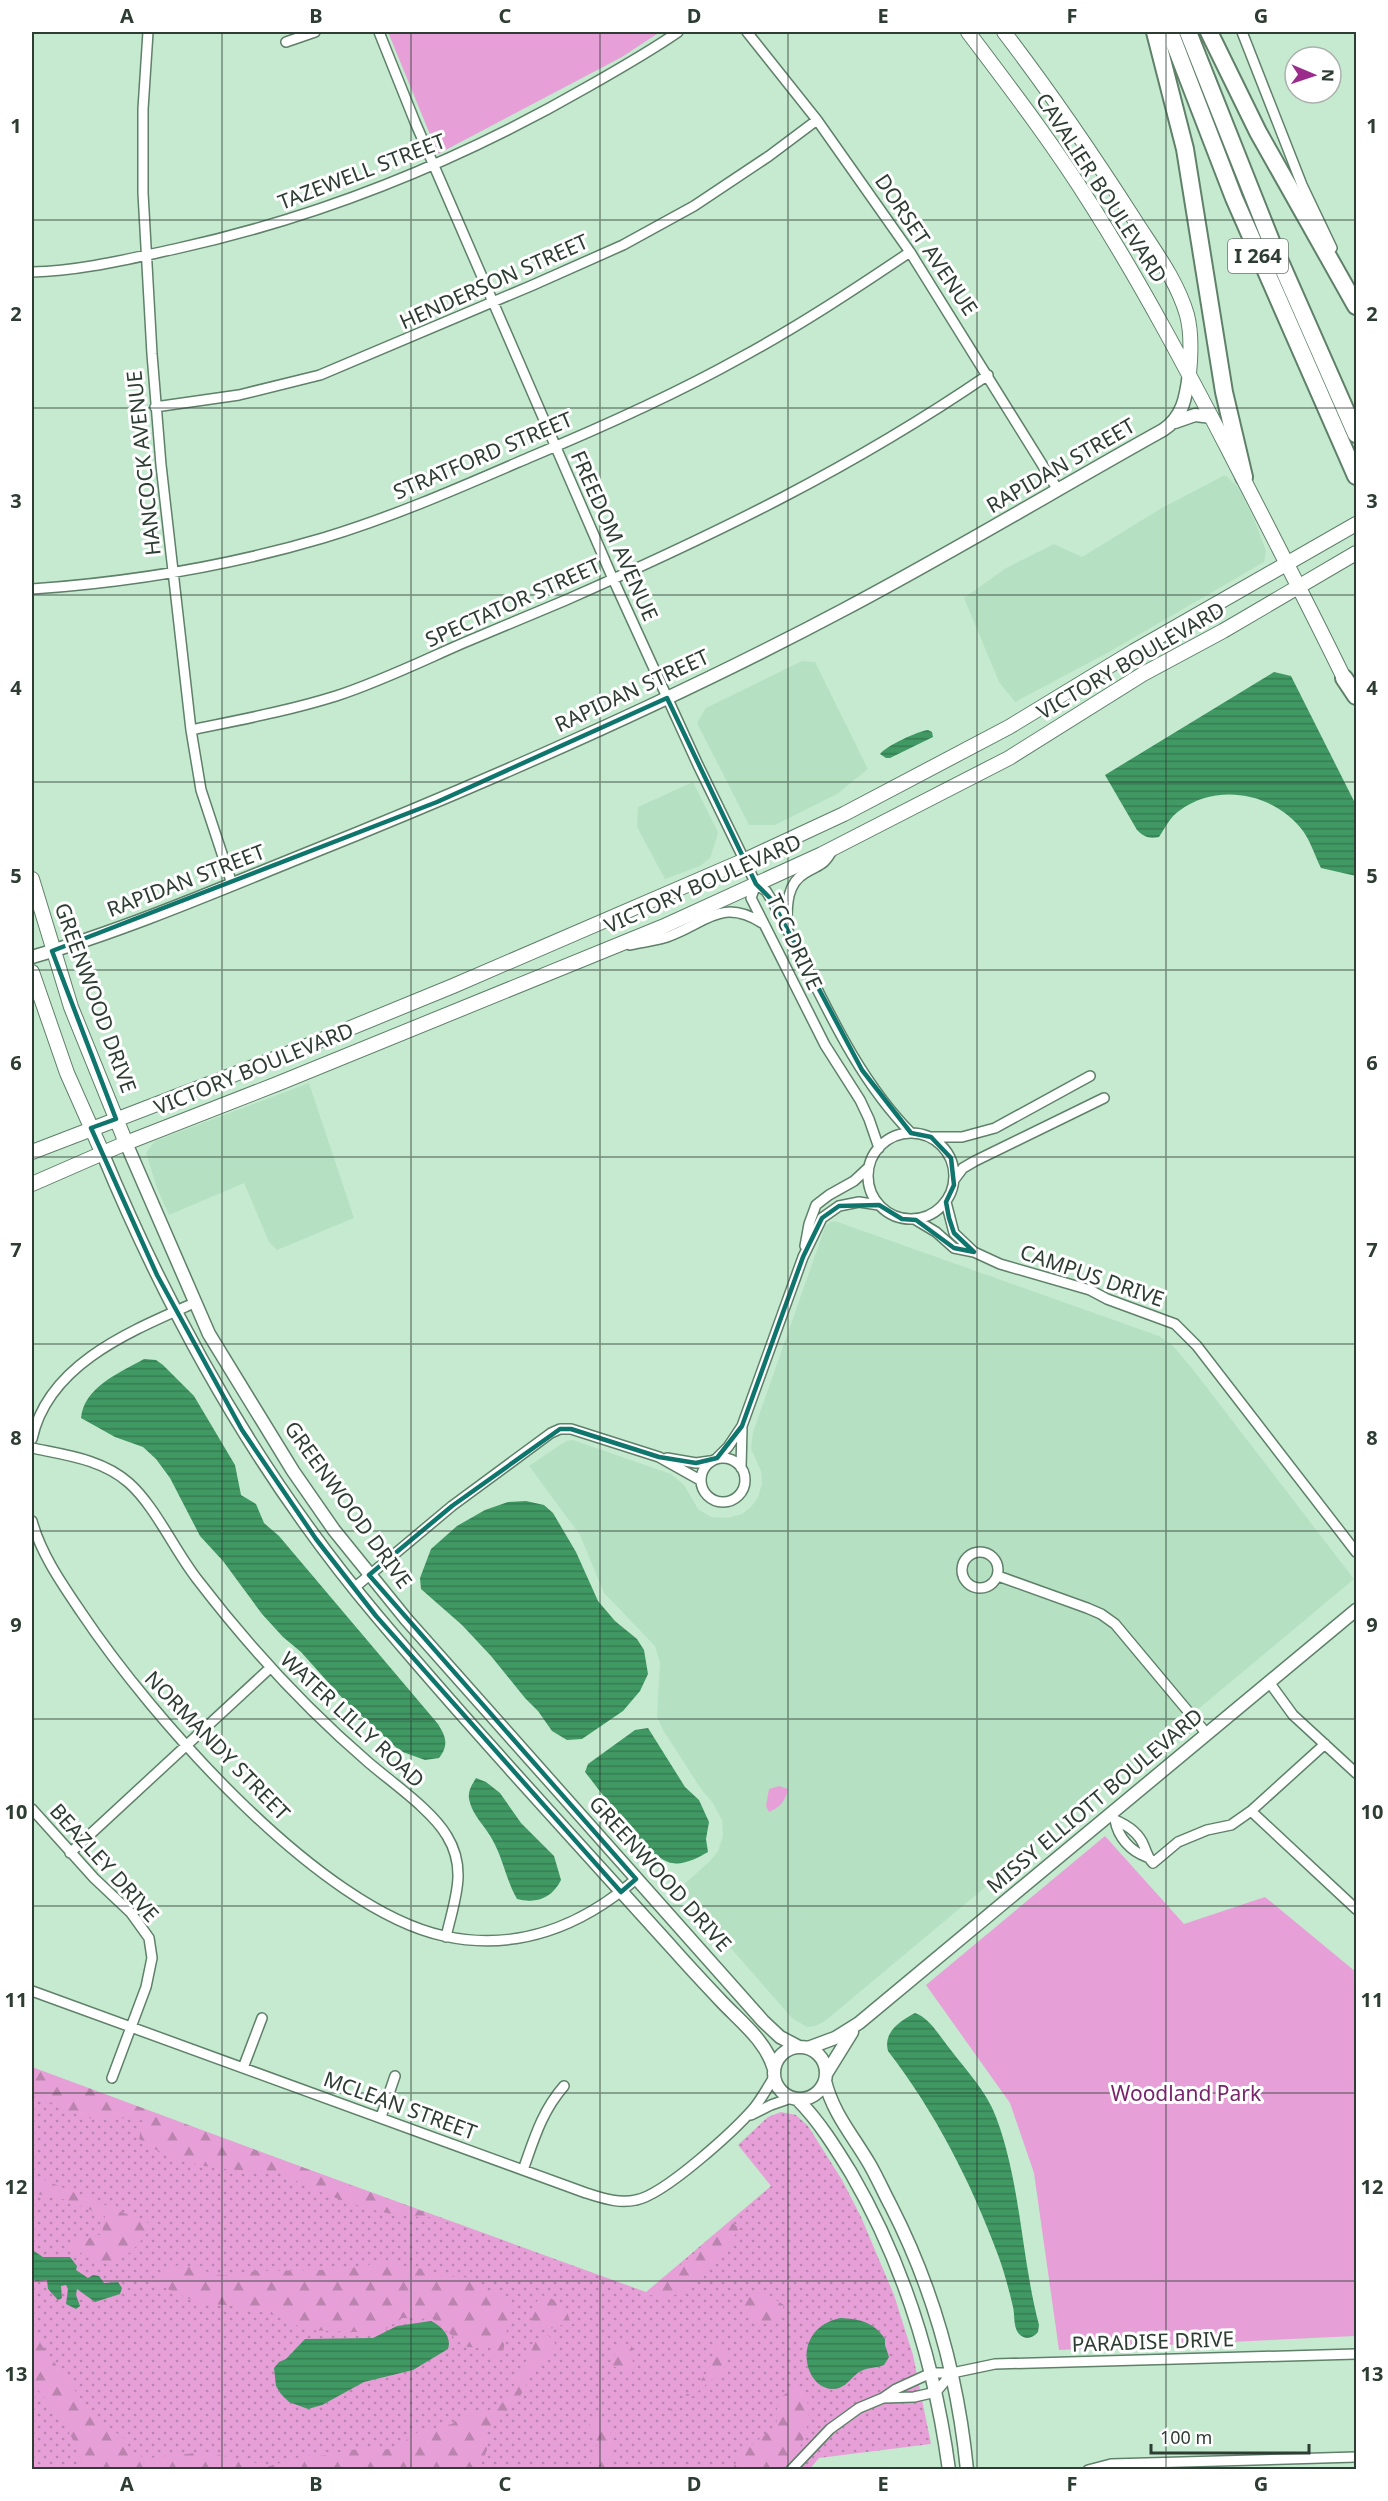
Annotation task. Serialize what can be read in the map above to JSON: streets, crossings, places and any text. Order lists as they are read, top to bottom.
{
  "streets": {
    "highway": ["I 264"],
    "main road": ["CAVALIER BOULEVARD", "VICTORY BOULEVARD", "GREENWOOD DRIVE"],
    "street": [
      "TAZEWELL STREET",
      "DORSET AVENUE",
      "HENDERSON STREET",
      "STRATFORD STREET",
      "HANCOCK AVENUE",
      "RAPIDAN STREET",
      "FREEDOM AVENUE",
      "SPECTATOR STREET",
      "TCC DRIVE",
      "CAMPUS DRIVE",
      "WATER LILLY ROAD",
      "NORMANDY STREET",
      "MISSY ELLIOTT BOULEVARD",
      "BEAZLEY DRIVE",
      "MCLEAN STREET",
      "PARADISE DRIVE"
    ]
  },
  "crossings": [
    ["TAZEWELL STREET", "HANCOCK AVENUE"],
    ["TAZEWELL STREET", "FREEDOM AVENUE"],
    ["CAVALIER BOULEVARD", "RAPIDAN STREET"],
    ["CAVALIER BOULEVARD", "VICTORY BOULEVARD"],
    ["DORSET AVENUE", "HENDERSON STREET"],
    ["DORSET AVENUE", "STRATFORD STREET"],
    ["DORSET AVENUE", "RAPIDAN STREET"],
    ["DORSET AVENUE", "SPECTATOR STREET"],
    ["HENDERSON STREET", "HANCOCK AVENUE"],
    ["HENDERSON STREET", "FREEDOM AVENUE"],
    ["STRATFORD STREET", "HANCOCK AVENUE"],
    ["STRATFORD STREET", "FREEDOM AVENUE"],
    ["HANCOCK AVENUE", "RAPIDAN STREET"],
    ["HANCOCK AVENUE", "SPECTATOR STREET"],
    ["RAPIDAN STREET", "FREEDOM AVENUE"],
    ["RAPIDAN STREET", "GREENWOOD DRIVE"],
    ["FREEDOM AVENUE", "SPECTATOR STREET"],
    ["FREEDOM AVENUE", "VICTORY BOULEVARD"],
    ["FREEDOM AVENUE", "TCC DRIVE"],
    ["VICTORY BOULEVARD", "TCC DRIVE"],
    ["VICTORY BOULEVARD", "GREENWOOD DRIVE"],
    ["TCC DRIVE", "CAMPUS DRIVE"],
    ["GREENWOOD DRIVE", "NORMANDY STREET"],
    ["GREENWOOD DRIVE", "MISSY ELLIOTT BOULEVARD"],
    ["GREENWOOD DRIVE", "MCLEAN STREET"],
    ["WATER LILLY ROAD", "NORMANDY STREET"],
    ["MISSY ELLIOTT BOULEVARD", "MCLEAN STREET"],
    ["BEAZLEY DRIVE", "MCLEAN STREET"]
  ],
  "parks": ["Woodland Park"],
  "scale_bar": "100 m",
  "north": "right",
  "grid": {
    "columns": [
      "A",
      "B",
      "C",
      "D",
      "E",
      "F",
      "G"
    ],
    "rows": [
      "1",
      "2",
      "3",
      "4",
      "5",
      "6",
      "7",
      "8",
      "9",
      "10",
      "11",
      "12",
      "13"
    ]
  }
}
